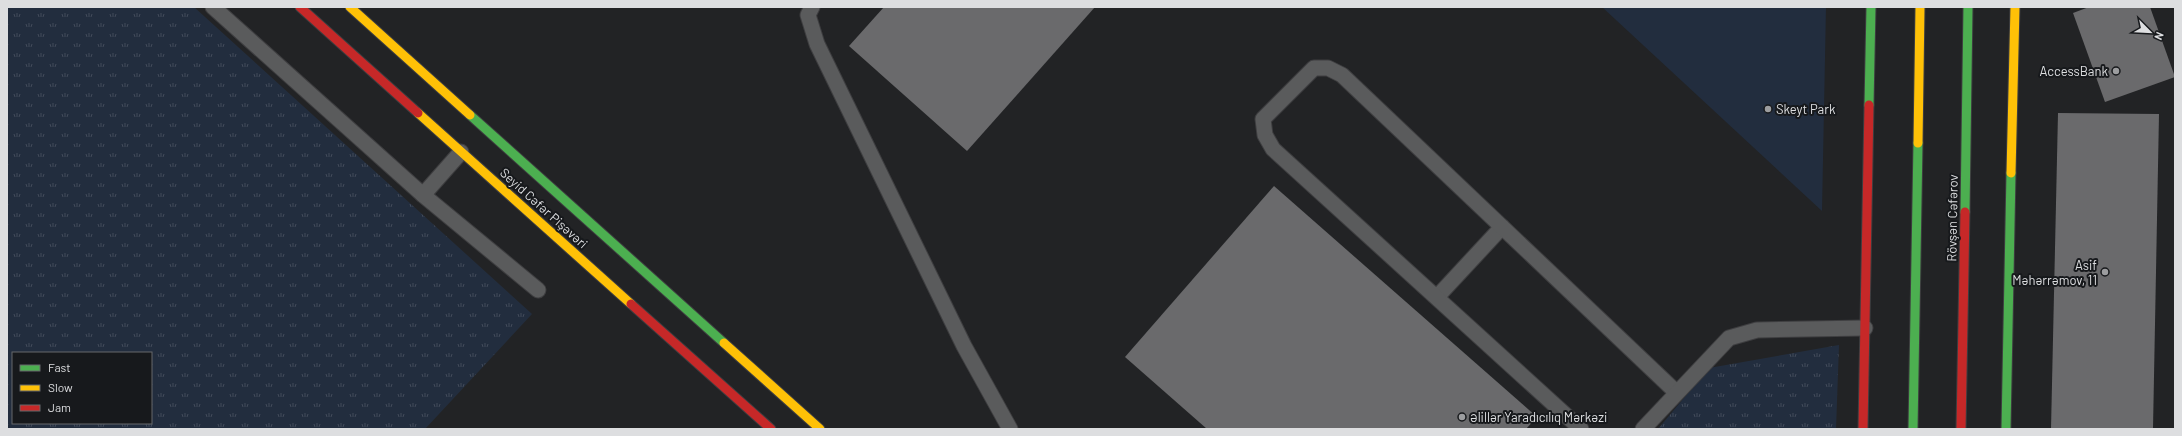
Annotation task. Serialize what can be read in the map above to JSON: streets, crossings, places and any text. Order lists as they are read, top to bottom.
{
  "streets": {
    "main road": ["Seyid Cəfər Pişəvəri", "Rövşən Cəfərov"]
  },
  "places": [
    "AccessBank",
    "Skeyt Park",
    "Asif Məhərrəmov, 11",
    "Əlillər Yaradıcılıq Mərkəzi"
  ],
  "legend": ["Fast", "Slow", "Jam"],
  "north": "bottom right"
}
